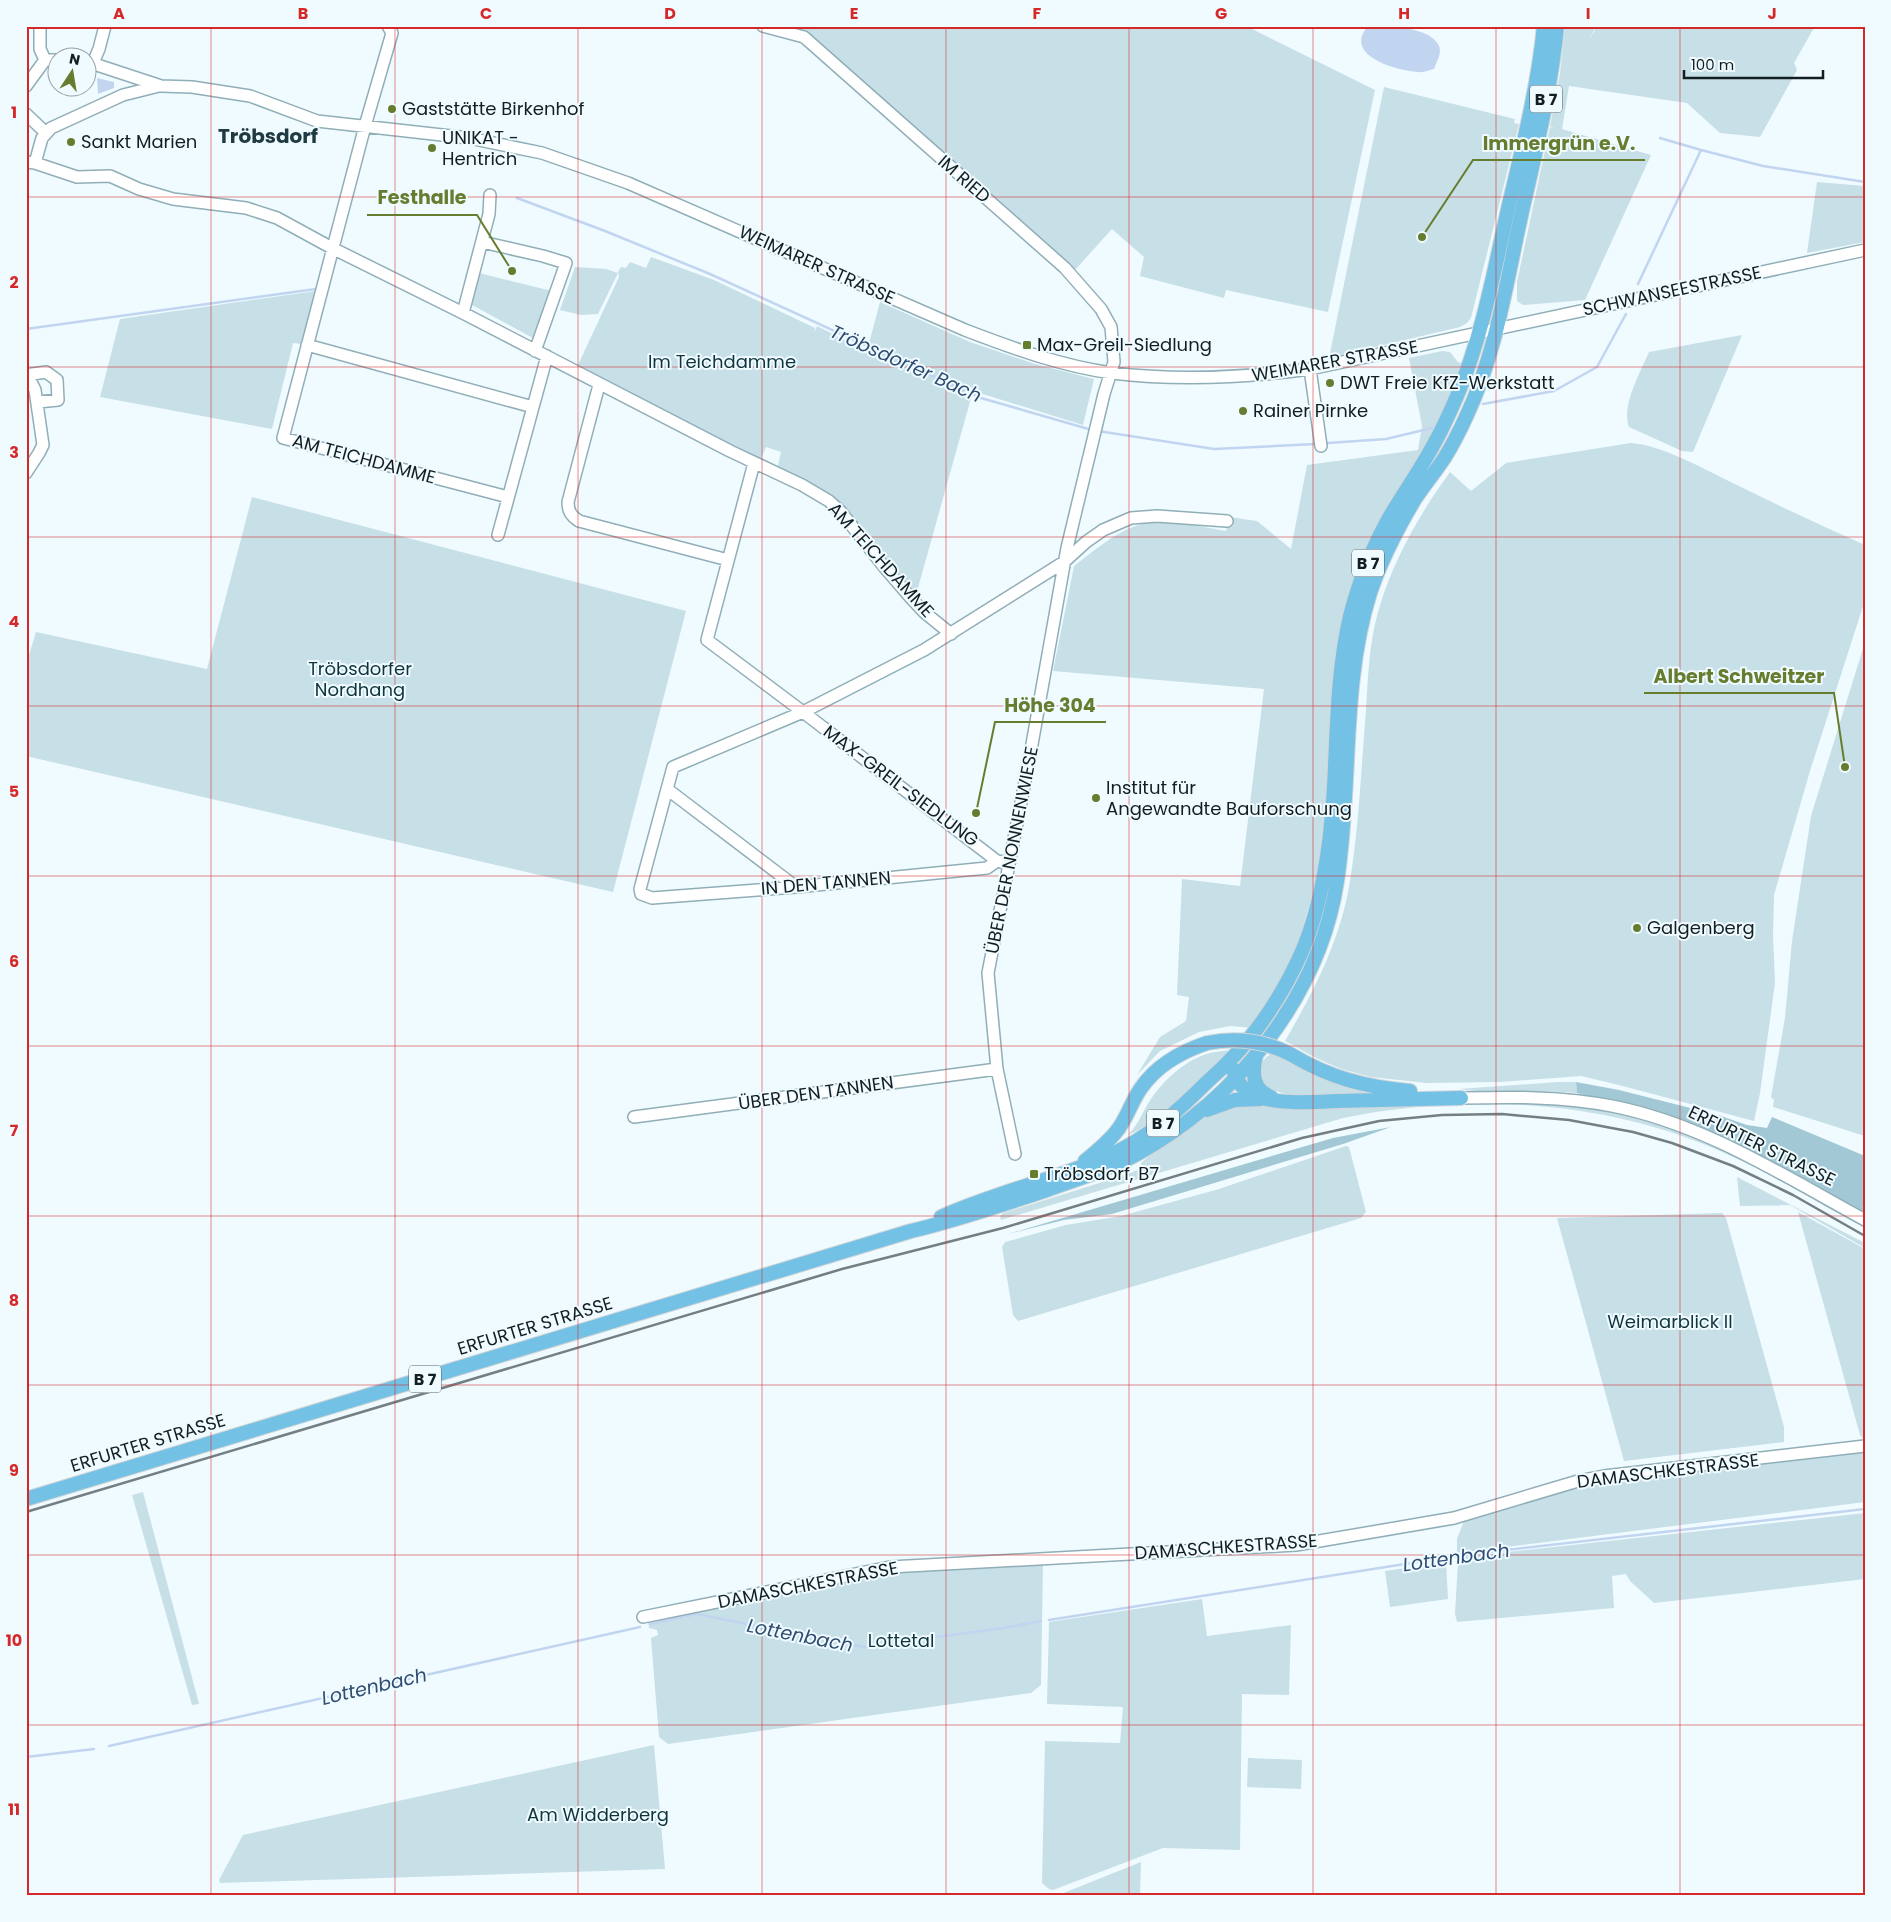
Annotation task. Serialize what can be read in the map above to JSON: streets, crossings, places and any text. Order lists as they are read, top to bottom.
{
  "streets": {
    "main road": ["B 7", "ERFURTER STRASSE"],
    "street": [
      "IM RIED",
      "WEIMARER STRASSE",
      "SCHWANSEESTRASSE",
      "AM TEICHDAMME",
      "MAX-GREIL-SIEDLUNG",
      "ÜBER DER NONNENWIESE",
      "IN DEN TANNEN",
      "ÜBER DEN TANNEN",
      "DAMASCHKESTRASSE"
    ]
  },
  "crossings": [
    ["B 7", "WEIMARER STRASSE"],
    ["B 7", "SCHWANSEESTRASSE"],
    ["B 7", "ERFURTER STRASSE"],
    ["IM RIED", "WEIMARER STRASSE"],
    ["IM RIED", "ÜBER DER NONNENWIESE"],
    ["WEIMARER STRASSE", "SCHWANSEESTRASSE"],
    ["WEIMARER STRASSE", "ÜBER DER NONNENWIESE"],
    ["AM TEICHDAMME", "MAX-GREIL-SIEDLUNG"],
    ["MAX-GREIL-SIEDLUNG", "ÜBER DER NONNENWIESE"],
    ["MAX-GREIL-SIEDLUNG", "IN DEN TANNEN"],
    ["ÜBER DER NONNENWIESE", "IN DEN TANNEN"],
    ["ÜBER DER NONNENWIESE", "ÜBER DEN TANNEN"]
  ],
  "districts": ["Tröbsdorf"],
  "water": ["Tröbsdorfer Bach", "Lottenbach"],
  "parks": [
    "Im Teichdamme",
    "Tröbsdorfer Nordhang",
    "Weimarblick II",
    "Lottetal",
    "Am Widderberg"
  ],
  "places": {
    "other": [
      "Gaststätte Birkenhof",
      "Sankt Marien",
      "UNIKAT - Hentrich",
      "Immergrün e.V.",
      "Festhalle",
      "DWT Freie KfZ-Werkstatt",
      "Rainer Pirnke",
      "Albert Schweitzer",
      "Institut für Angewandte Bauforschung",
      "Höhe 304",
      "Galgenberg"
    ],
    "transit": ["Max-Greil-Siedlung", "Tröbsdorf, B7"]
  },
  "scale_bar": "100 m",
  "north": "top",
  "grid": {
    "columns": [
      "A",
      "B",
      "C",
      "D",
      "E",
      "F",
      "G",
      "H",
      "I",
      "J"
    ],
    "rows": [
      "1",
      "2",
      "3",
      "4",
      "5",
      "6",
      "7",
      "8",
      "9",
      "10",
      "11"
    ]
  }
}
